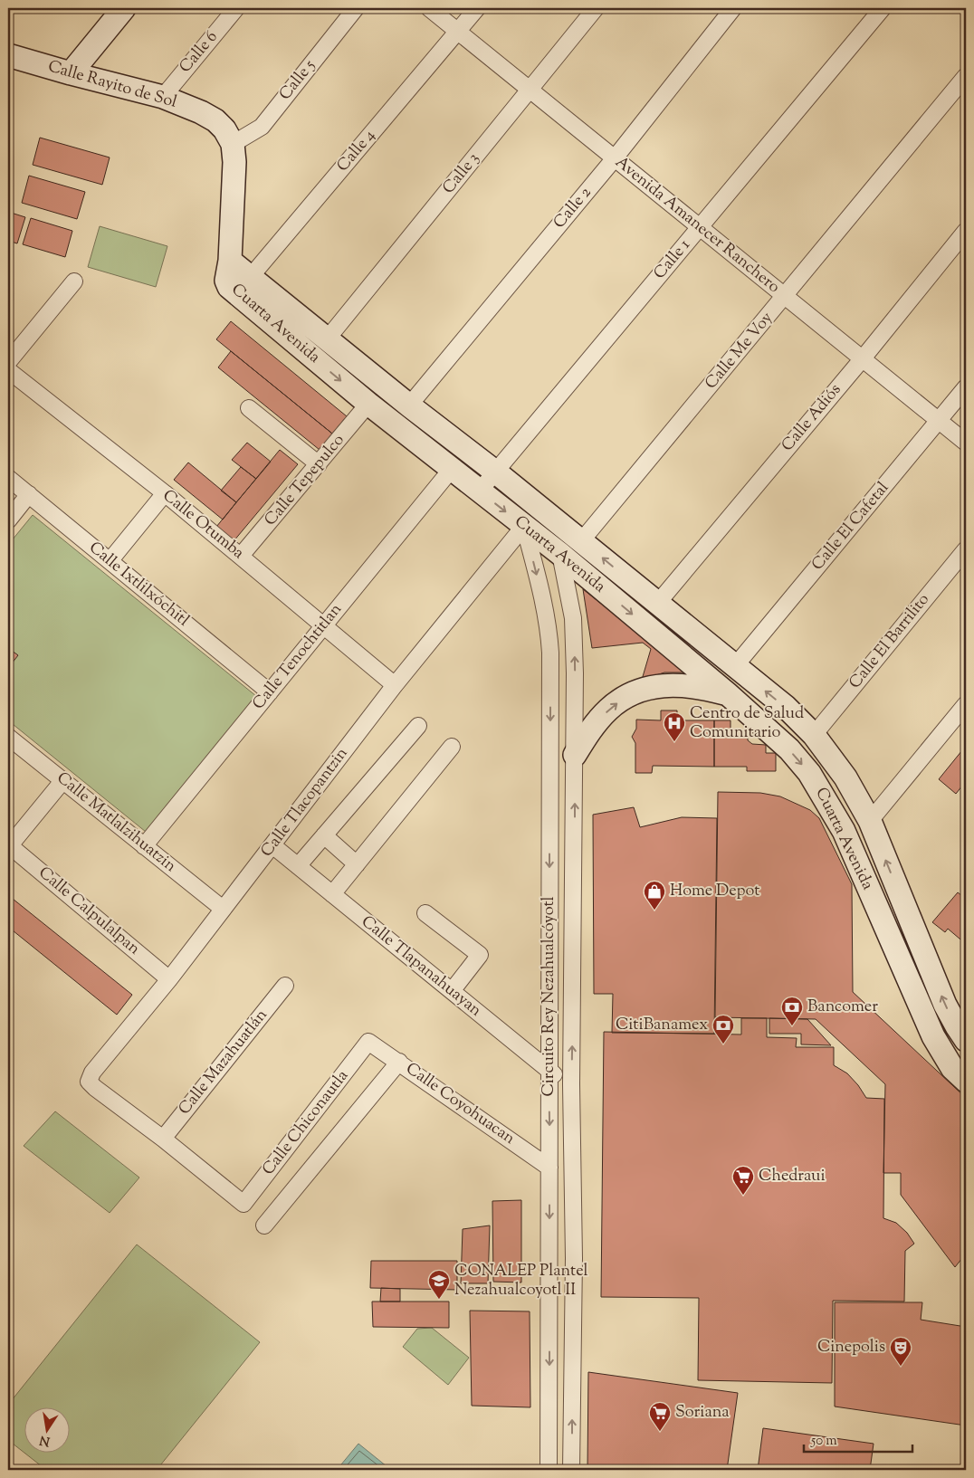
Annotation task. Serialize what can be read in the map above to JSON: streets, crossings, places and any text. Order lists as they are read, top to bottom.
{
  "streets": {
    "main road": ["Calle Rayito de Sol", "Cuarta Avenida"],
    "street": [
      "Calle 6",
      "Calle 5",
      "Calle 4",
      "Calle 3",
      "Calle 2",
      "Avenida Amanecer Ranchero",
      "Calle 1",
      "Calle Me Voy",
      "Calle Adiós",
      "Calle Tepepulco",
      "Calle Otumba",
      "Calle El Cafetal",
      "Calle Ixtlilxóchitl",
      "Calle El Barrilito",
      "Calle Tenochtitlan",
      "Calle Tlacopantzin",
      "Calle Matlalzihuatzin",
      "Calle Calpulalpan",
      "Calle Tlapanahuayan",
      "Circuito Rey Nezahualcóyotl",
      "Calle Mazahuatlán",
      "Calle Coyohuacan",
      "Calle Chiconautla"
    ]
  },
  "crossings": [
    ["Calle 6", "Calle Rayito de Sol"],
    ["Calle 5", "Calle Rayito de Sol"],
    ["Calle 5", "Cuarta Avenida"],
    ["Calle Rayito de Sol", "Cuarta Avenida"],
    ["Calle 4", "Avenida Amanecer Ranchero"],
    ["Calle 4", "Cuarta Avenida"],
    ["Calle 3", "Avenida Amanecer Ranchero"],
    ["Calle 3", "Cuarta Avenida"],
    ["Calle 2", "Avenida Amanecer Ranchero"],
    ["Calle 2", "Cuarta Avenida"],
    ["Avenida Amanecer Ranchero", "Calle 1"],
    ["Avenida Amanecer Ranchero", "Calle Me Voy"],
    ["Avenida Amanecer Ranchero", "Calle Adiós"],
    ["Avenida Amanecer Ranchero", "Calle El Cafetal"],
    ["Calle 1", "Cuarta Avenida"],
    ["Cuarta Avenida", "Calle Me Voy"],
    ["Cuarta Avenida", "Calle Adiós"],
    ["Cuarta Avenida", "Calle Tepepulco"],
    ["Cuarta Avenida", "Calle El Cafetal"],
    ["Cuarta Avenida", "Calle El Barrilito"],
    ["Cuarta Avenida", "Calle Tenochtitlan"],
    ["Cuarta Avenida", "Calle Tlacopantzin"],
    ["Cuarta Avenida", "Circuito Rey Nezahualcóyotl"],
    ["Calle Tepepulco", "Calle Otumba"],
    ["Calle Otumba", "Calle Tenochtitlan"],
    ["Calle Otumba", "Calle Tlacopantzin"],
    ["Calle Ixtlilxóchitl", "Calle Tenochtitlan"],
    ["Calle Tenochtitlan", "Calle Matlalzihuatzin"],
    ["Calle Tlacopantzin", "Calle Matlalzihuatzin"],
    ["Calle Tlacopantzin", "Calle Calpulalpan"],
    ["Calle Tlacopantzin", "Calle Tlapanahuayan"],
    ["Calle Tlacopantzin", "Circuito Rey Nezahualcóyotl"],
    ["Calle Tlacopantzin", "Calle Mazahuatlán"],
    ["Calle Tlacopantzin", "Calle Chiconautla"],
    ["Calle Tlapanahuayan", "Circuito Rey Nezahualcóyotl"],
    ["Circuito Rey Nezahualcóyotl", "Calle Coyohuacan"],
    ["Calle Mazahuatlán", "Calle Chiconautla"],
    ["Calle Coyohuacan", "Calle Chiconautla"]
  ],
  "places": {
    "hospital": ["Centro de Salud Comunitario"],
    "shop": ["Home Depot"],
    "bank": ["Bancomer", "CitiBanamex"],
    "supermarket": ["Chedraui", "Soriana"],
    "school or university": ["CONALEP Plantel Nezahualcoyotl II"],
    "theatre": ["Cinepolis"]
  },
  "scale_bar": "50 m",
  "north": "bottom"
}
